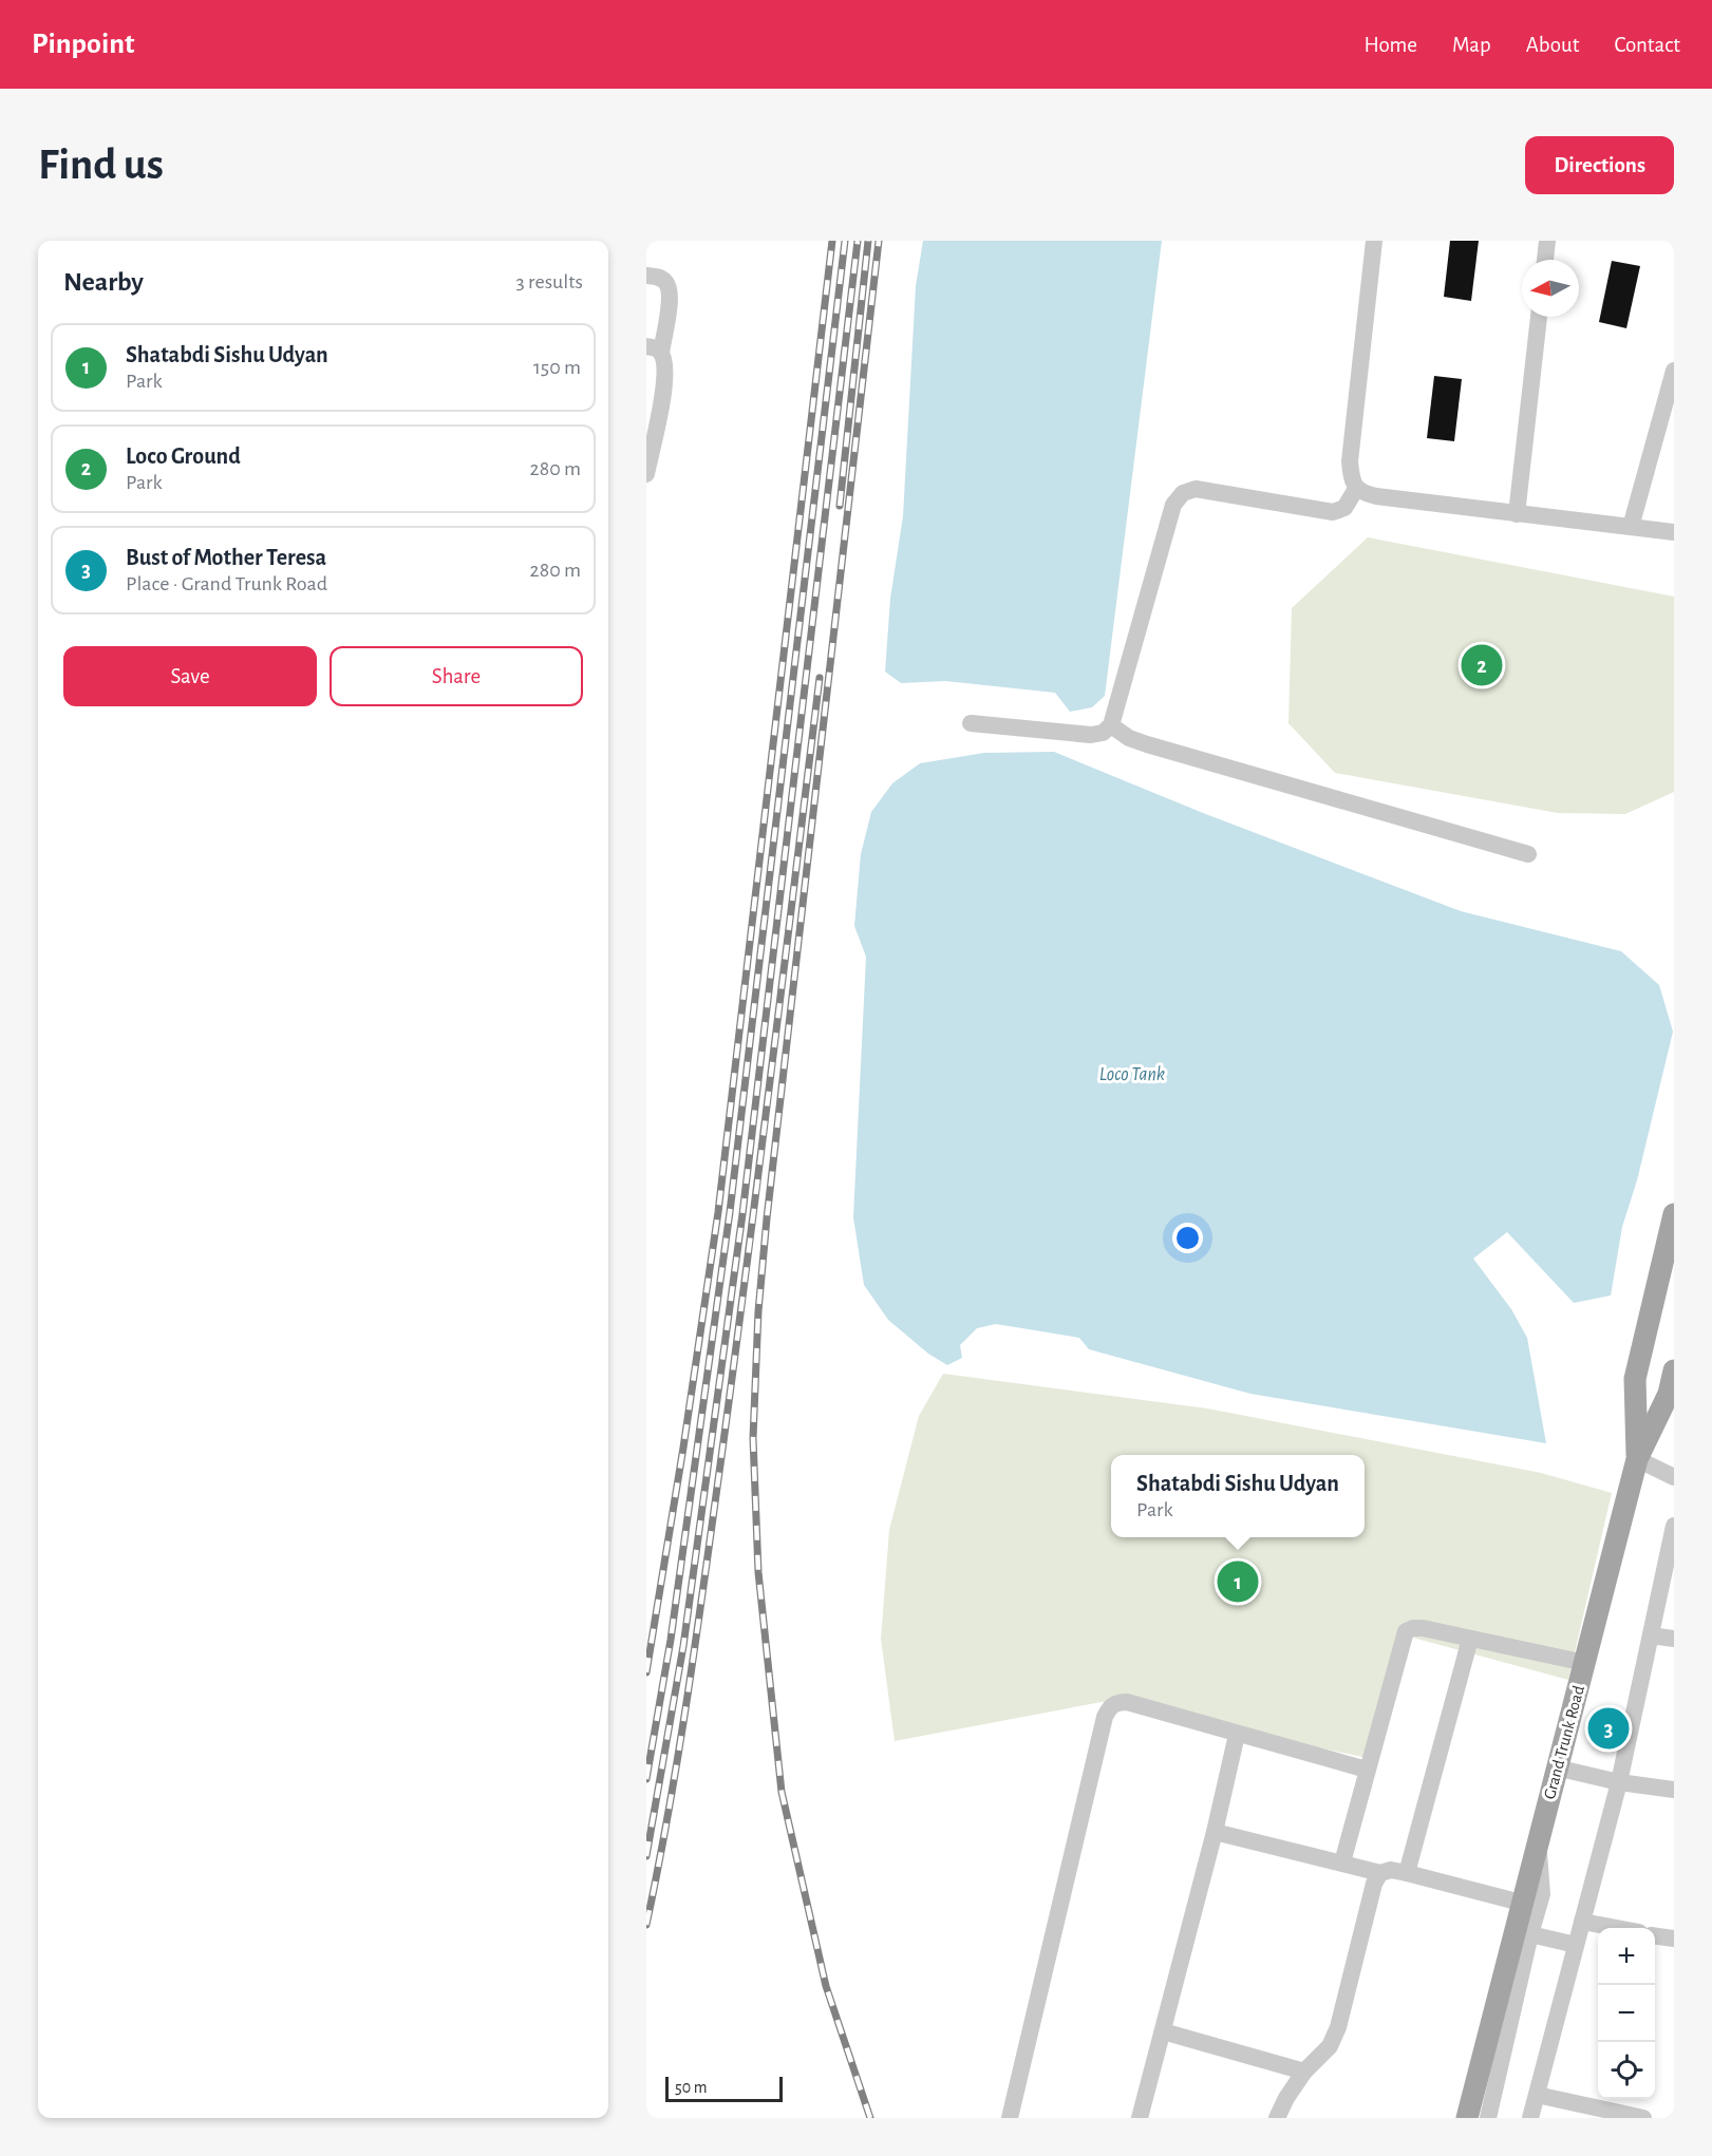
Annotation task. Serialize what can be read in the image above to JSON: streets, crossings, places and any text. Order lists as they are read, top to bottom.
{
  "streets": {
    "main road": ["Grand Trunk Road"]
  },
  "water": ["Loco Tank"],
  "scale_bar": "50 m",
  "north": "left",
  "page": {
    "header": "Pinpoint",
    "nav": [
      "Home",
      "Map",
      "About",
      "Contact"
    ],
    "buttons": [
      "Directions",
      ["Save", "Share"]
    ],
    "title": "Find us",
    "heading": ["Nearby", "3 results"],
    "list": [
      {
        "mark": "1",
        "name": "Shatabdi Sishu Udyan",
        "note": "Park",
        "value": "150 m"
      },
      {
        "mark": "2",
        "name": "Loco Ground",
        "note": "Park",
        "value": "280 m"
      },
      {
        "mark": "3",
        "name": "Bust of Mother Teresa",
        "note": "Place · Grand Trunk Road",
        "value": "280 m"
      }
    ],
    "pins": ["2", "1", "3"],
    "popup": ["Shatabdi Sishu Udyan", "Park"],
    "map_buttons": ["+", "−"],
    "scale": "50 m"
  }
}
